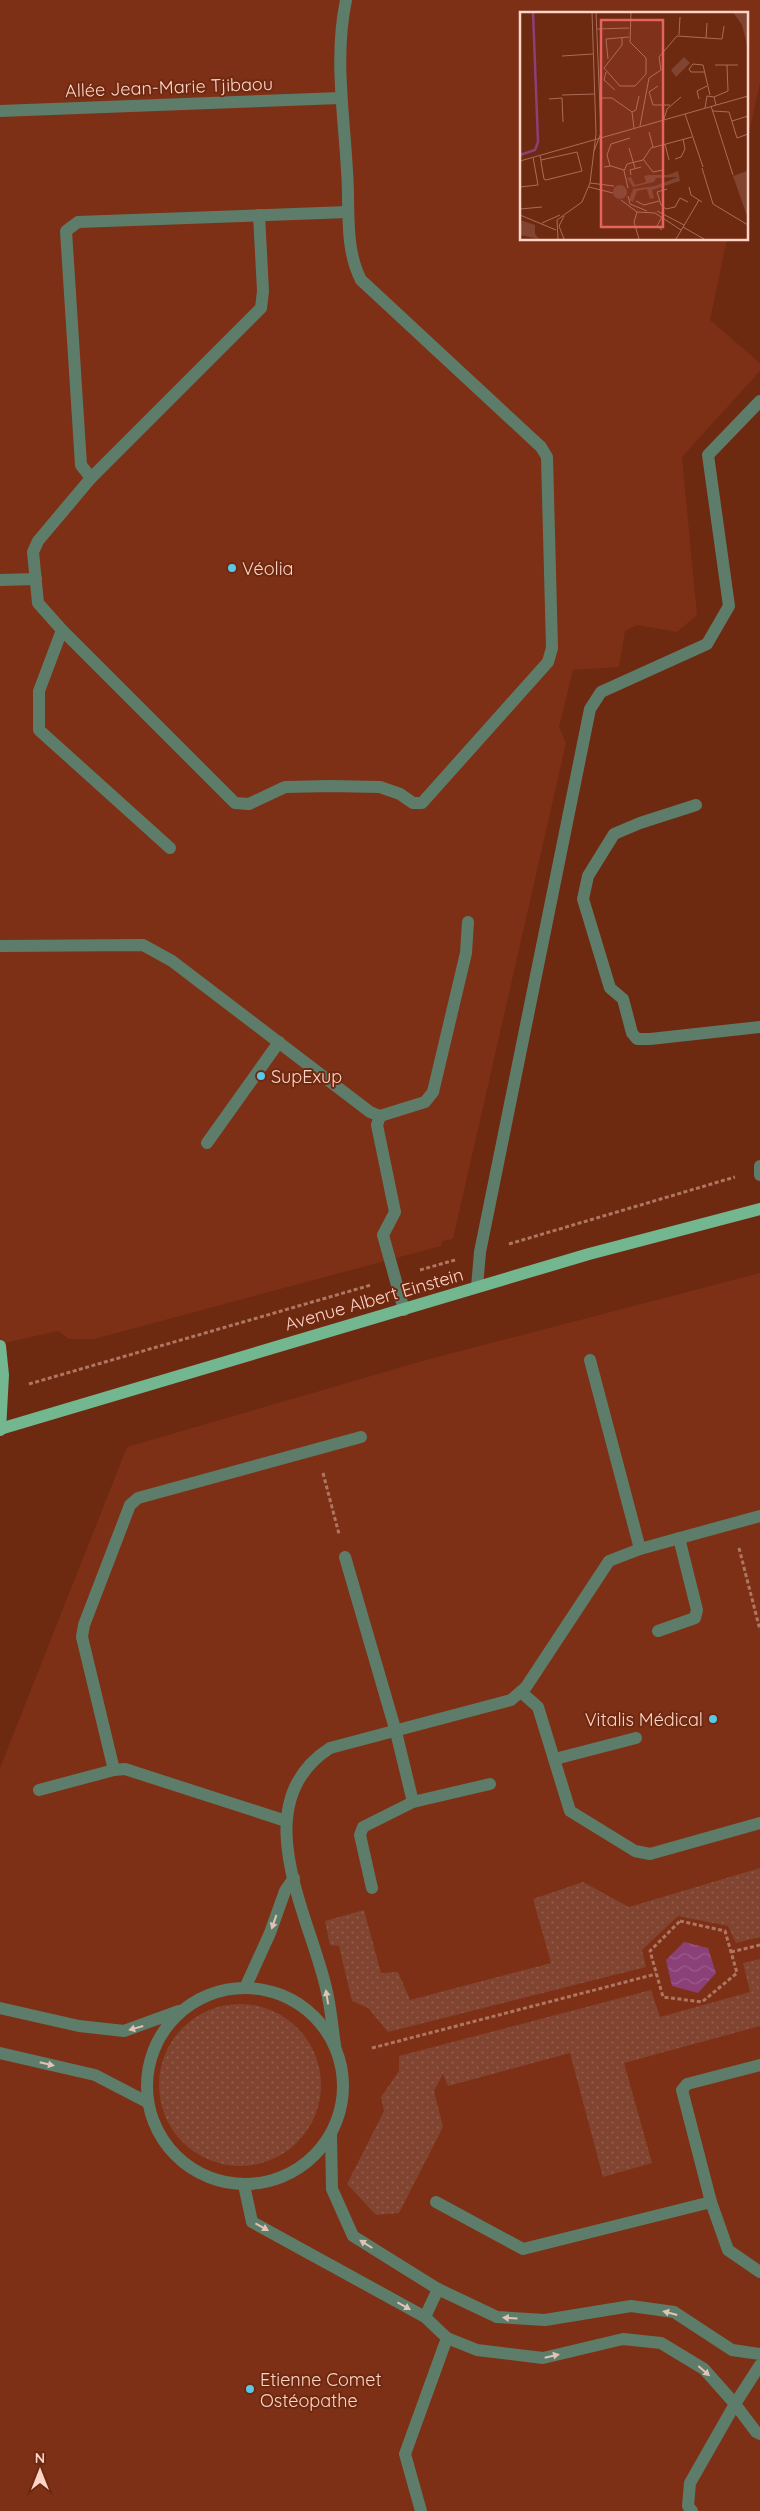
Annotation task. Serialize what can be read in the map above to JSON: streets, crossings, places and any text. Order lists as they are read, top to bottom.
{
  "streets": {
    "main road": ["Avenue Albert Einstein"],
    "street": ["Allée Jean-Marie Tjibaou"]
  },
  "places": [
    "Véolia",
    "SupExup",
    "Vitalis Médical",
    "Etienne Comet Ostéopathe"
  ],
  "north": "top"
}
